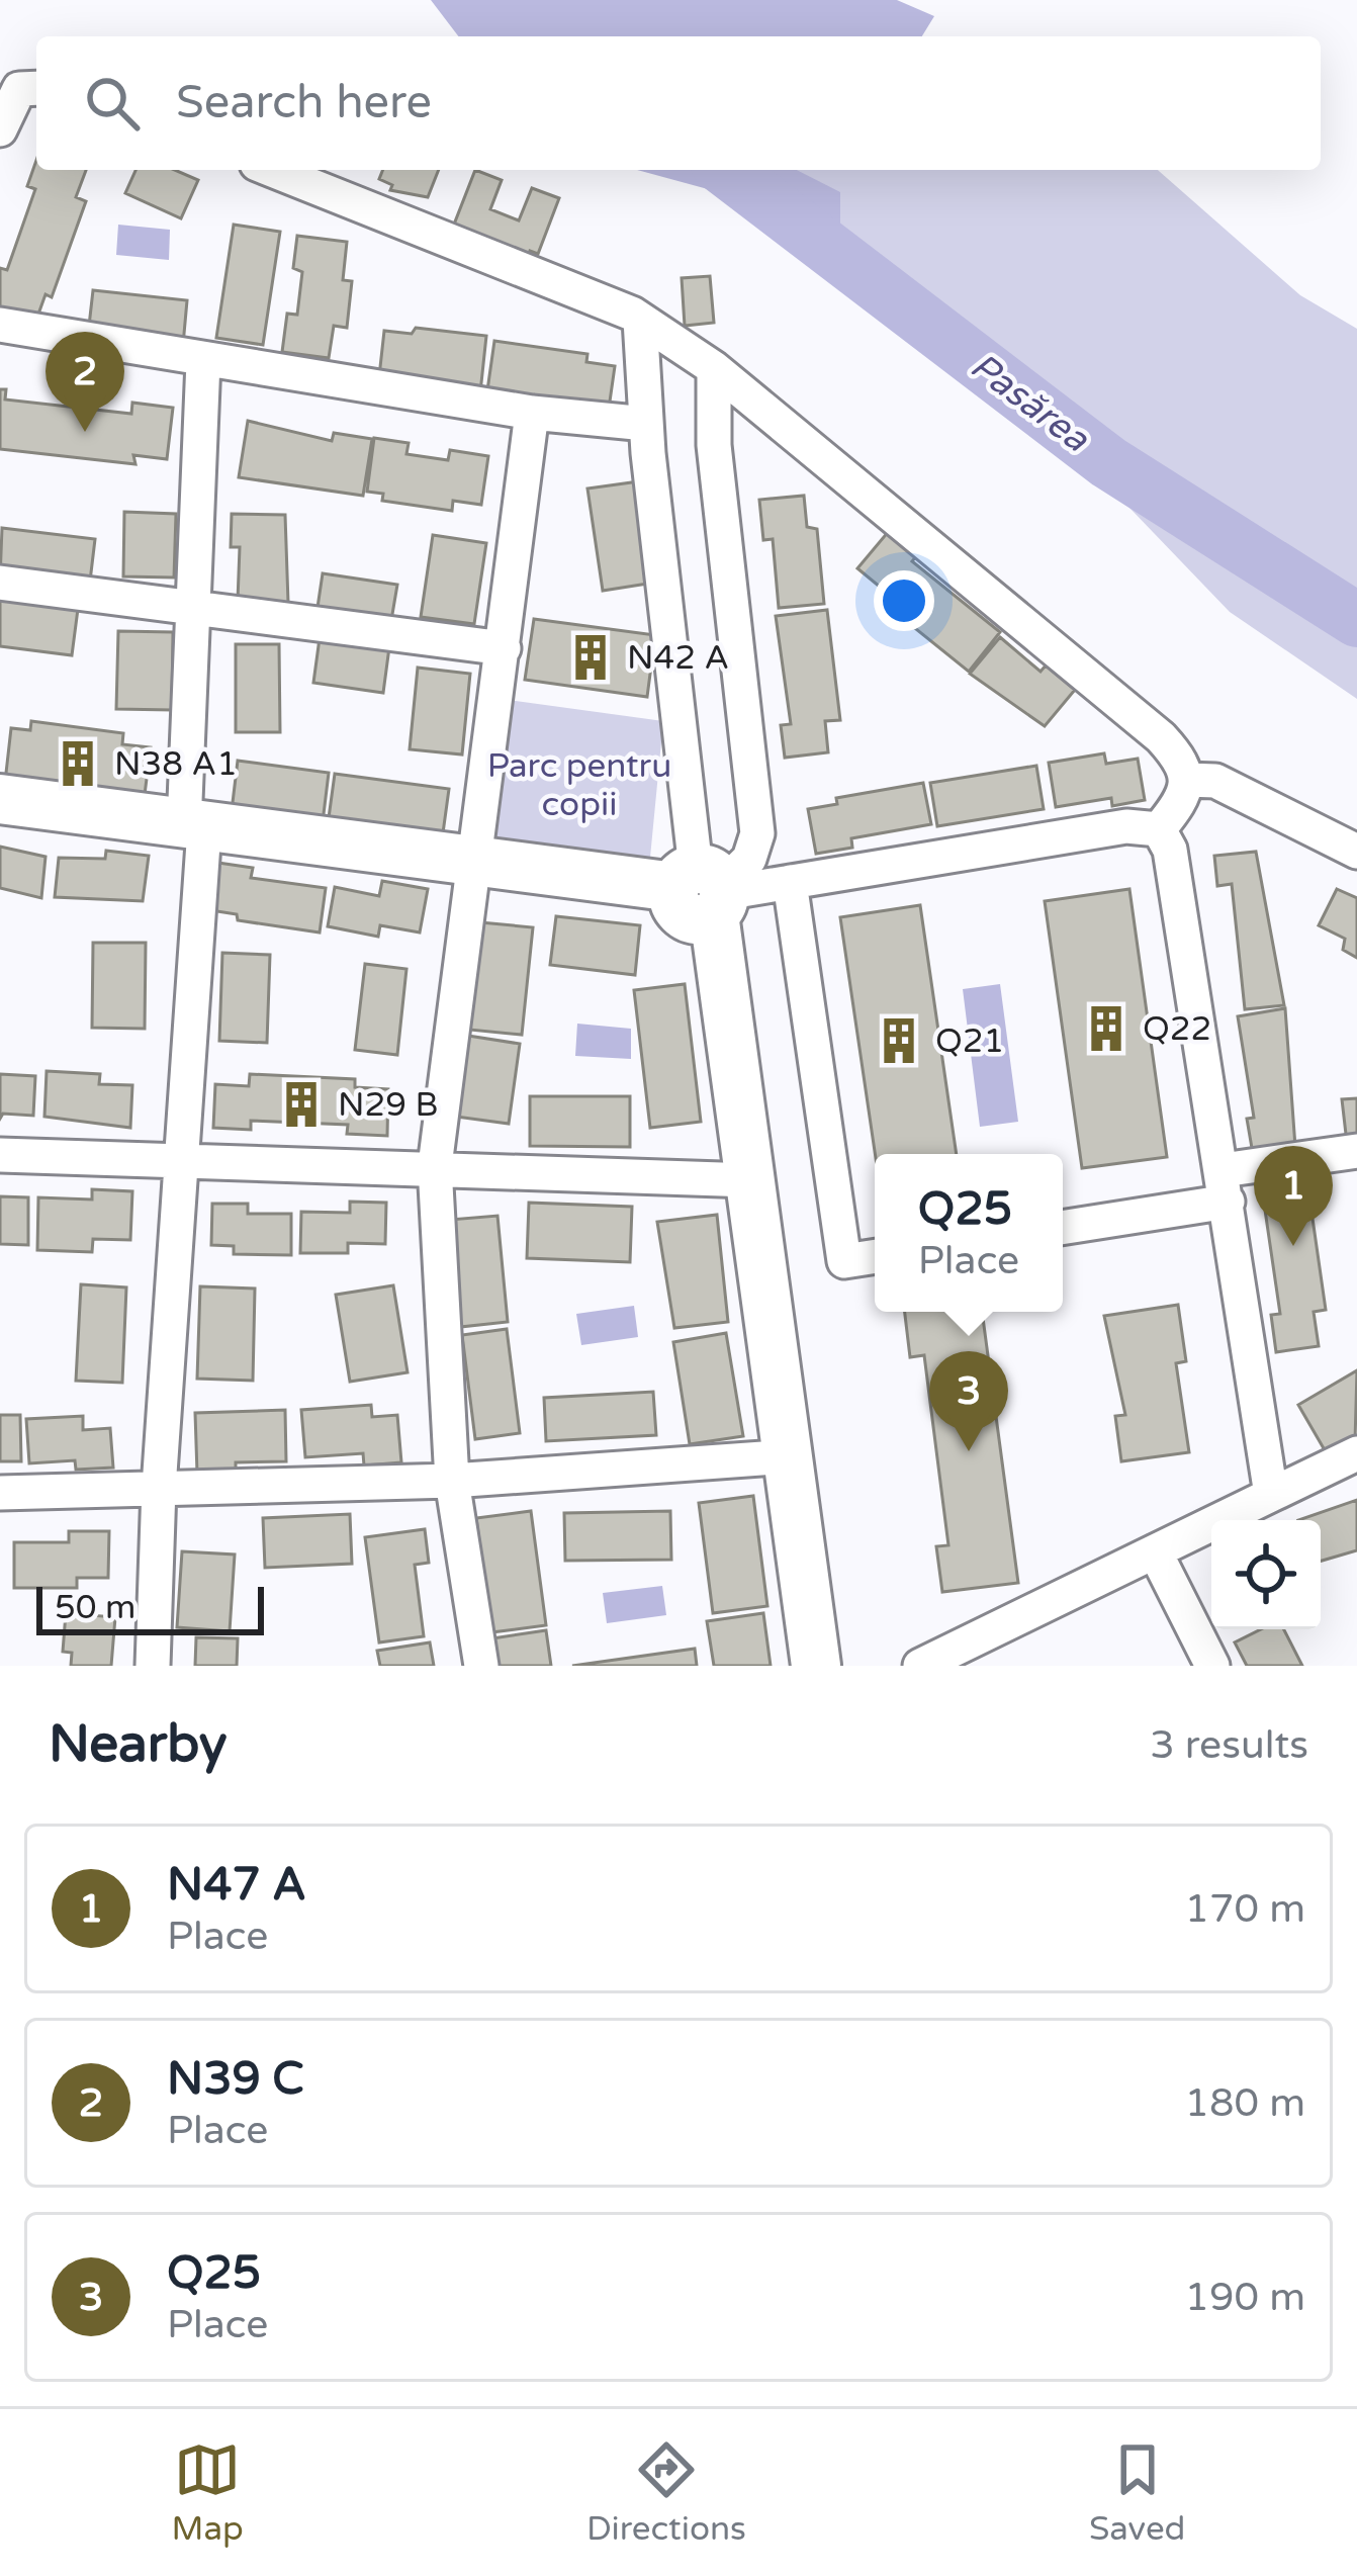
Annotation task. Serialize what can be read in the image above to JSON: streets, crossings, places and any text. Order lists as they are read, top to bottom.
{
  "water": ["Pasărea"],
  "parks": ["Parc pentru copii"],
  "places": {
    "building": [
      "N42 A",
      "N38 A1",
      "Q22",
      "Q21",
      "N29 B"
    ]
  },
  "scale_bar": "50 m",
  "page": {
    "search": "Search here",
    "pins": ["2", "1", "3"],
    "popup": ["Q25", "Place"],
    "scale": "50 m",
    "heading": ["Nearby", "3 results"],
    "list": [
      {
        "mark": "1",
        "name": "N47 A",
        "note": "Place",
        "value": "170 m"
      },
      {
        "mark": "2",
        "name": "N39 C",
        "note": "Place",
        "value": "180 m"
      },
      {
        "mark": "3",
        "name": "Q25",
        "note": "Place",
        "value": "190 m"
      }
    ],
    "nav": ["Map", "Directions", "Saved"]
  }
}
